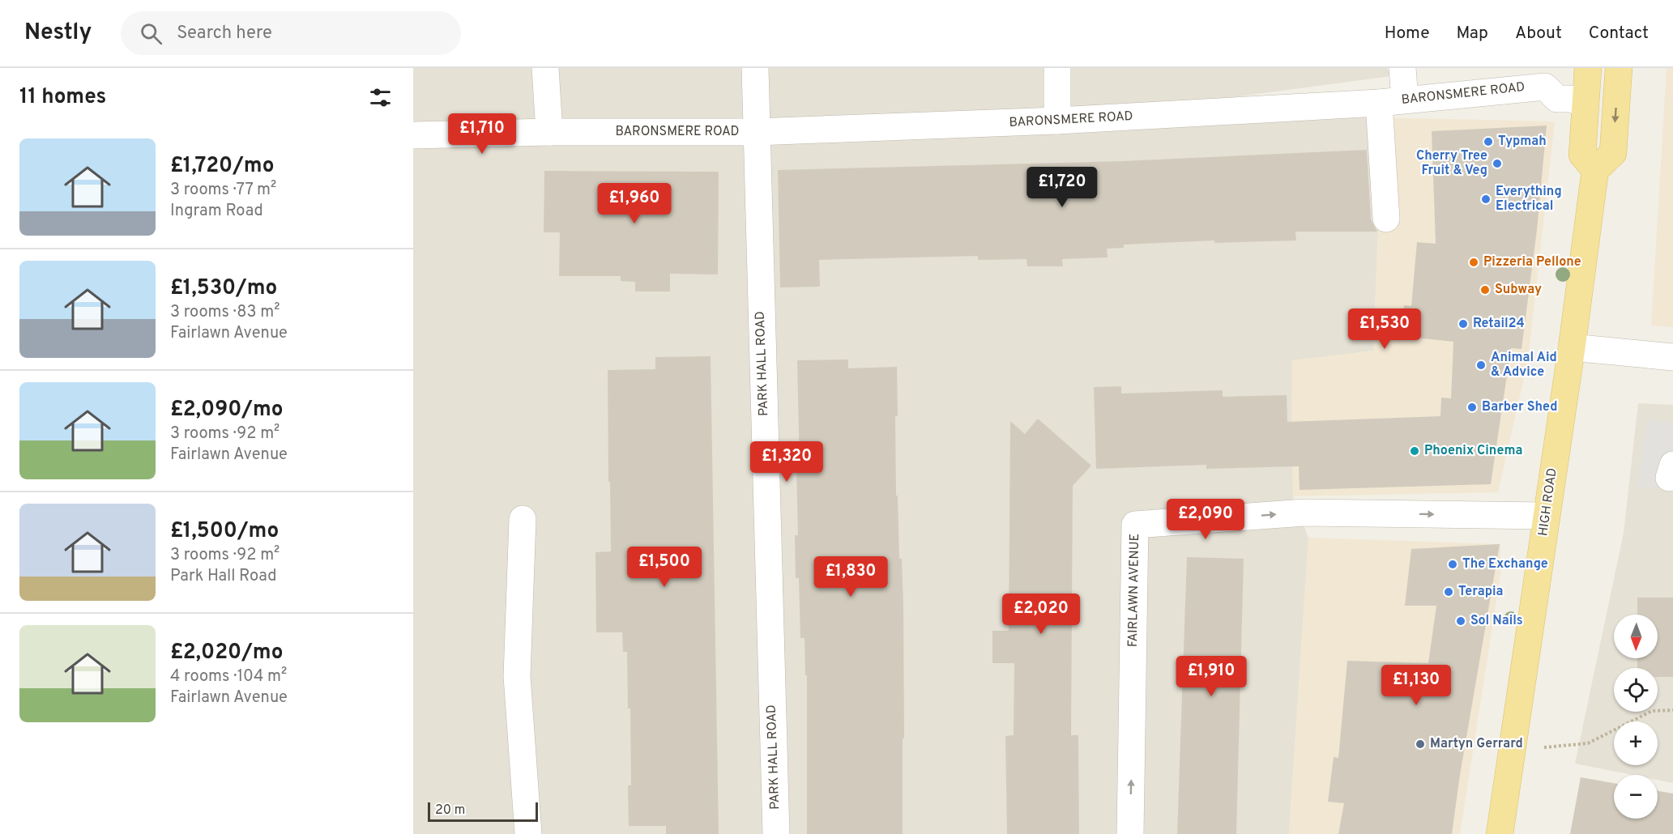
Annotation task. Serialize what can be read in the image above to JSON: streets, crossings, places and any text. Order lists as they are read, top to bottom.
{
  "streets": {
    "main road": ["HIGH ROAD"],
    "street": ["BARONSMERE ROAD", "PARK HALL ROAD", "FAIRLAWN AVENUE"]
  },
  "crossings": [
    ["BARONSMERE ROAD", "PARK HALL ROAD"],
    ["HIGH ROAD", "FAIRLAWN AVENUE"]
  ],
  "places": [
    "Typmah",
    "Cherry Tree Fruit & Veg",
    "Everything Electrical",
    "Pizzeria Pellone",
    "Subway",
    "Retail24",
    "Animal Aid & Advice",
    "Barber Shed",
    "Phoenix Cinema",
    "The Exchange",
    "Terapia",
    "Sol Nails",
    "Martyn Gerrard"
  ],
  "scale_bar": "20 m",
  "north": "bottom",
  "page": {
    "header": "Nestly",
    "search": "Search here",
    "nav": [
      "Home",
      "Map",
      "About",
      "Contact"
    ],
    "heading": "11 homes",
    "price": [
      "£1,710",
      "£1,720",
      "£1,960",
      "£1,530",
      "£1,320",
      "£2,090",
      "£1,500",
      "£1,830",
      "£2,020",
      "£1,910",
      "£1,130"
    ],
    "list": [
      {
        "name": "£1,720/mo",
        "note": "3 rooms · 77 m² · Ingram Road"
      },
      {
        "name": "£1,530/mo",
        "note": "3 rooms · 83 m² · Fairlawn Avenue"
      },
      {
        "name": "£2,090/mo",
        "note": "3 rooms · 92 m² · Fairlawn Avenue"
      },
      {
        "name": "£1,500/mo",
        "note": "3 rooms · 92 m² · Park Hall Road"
      },
      {
        "name": "£2,020/mo",
        "note": "4 rooms · 104 m² · Fairlawn Avenue"
      }
    ],
    "map_buttons": ["+", "−"],
    "scale": "20 m"
  }
}
